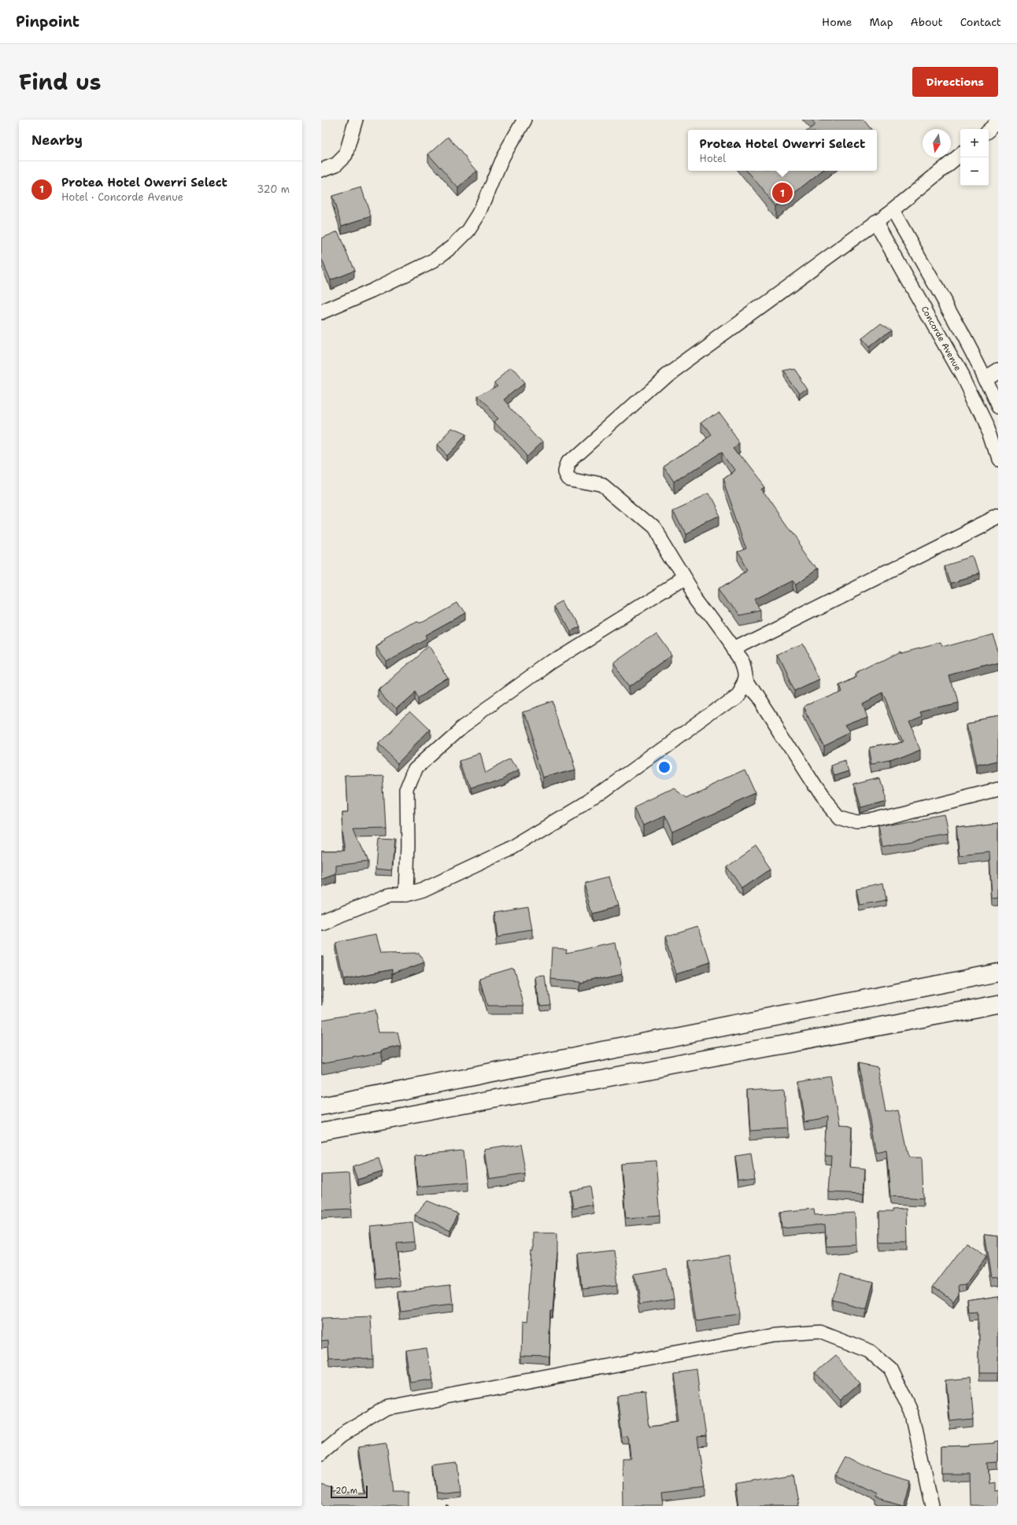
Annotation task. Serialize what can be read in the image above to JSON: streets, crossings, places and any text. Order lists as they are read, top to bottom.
{
  "streets": {
    "street": ["Concorde Avenue"]
  },
  "scale_bar": "20 m",
  "north": "bottom",
  "page": {
    "header": "Pinpoint",
    "nav": [
      "Home",
      "Map",
      "About",
      "Contact"
    ],
    "title": "Find us",
    "buttons": "Directions",
    "heading": "Nearby",
    "map_buttons": ["+", "−"],
    "popup": ["Protea Hotel Owerri Select", "Hotel"],
    "list": [
      {
        "mark": "1",
        "name": "Protea Hotel Owerri Select",
        "note": "Hotel · Concorde Avenue",
        "value": "320 m"
      }
    ],
    "pins": "1",
    "scale": "20 m"
  }
}
